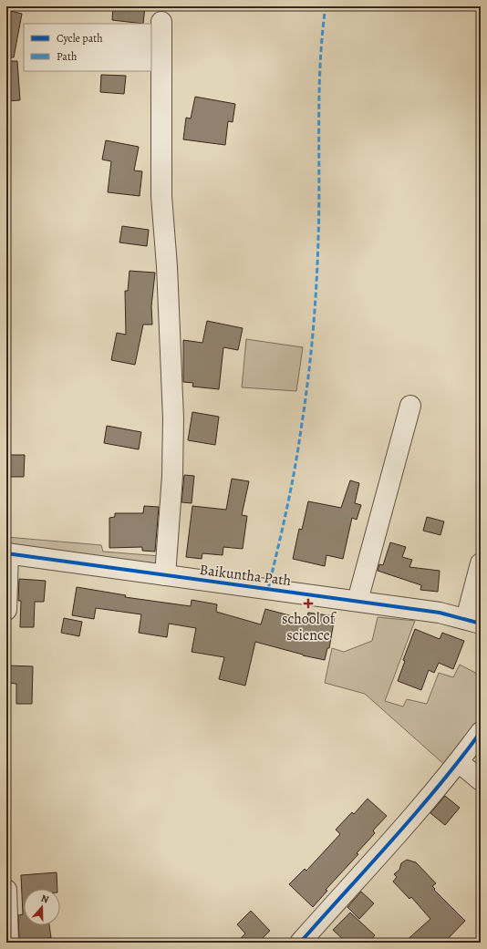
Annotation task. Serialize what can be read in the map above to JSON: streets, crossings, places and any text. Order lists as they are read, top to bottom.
{
  "streets": {
    "street": ["Baikuntha Path"]
  },
  "places": {
    "health": ["school of science"]
  },
  "legend": ["Cycle path", "Path"],
  "north": "top"
}
